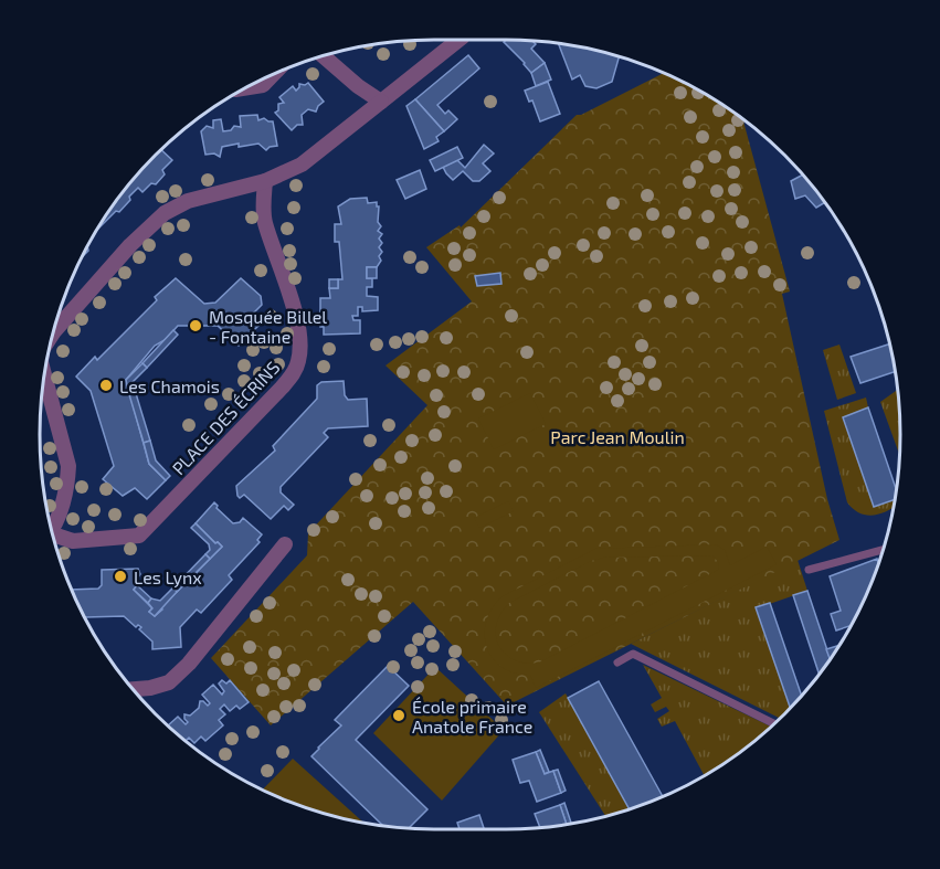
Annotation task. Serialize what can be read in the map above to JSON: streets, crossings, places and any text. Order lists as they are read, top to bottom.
{
  "streets": {
    "street": ["PLACE DES ÉCRINS"]
  },
  "parks": ["Parc Jean Moulin"],
  "places": [
    "Mosquée Billel - Fontaine",
    "Les Chamois",
    "Les Lynx",
    "École primaire Anatole France"
  ]
}
